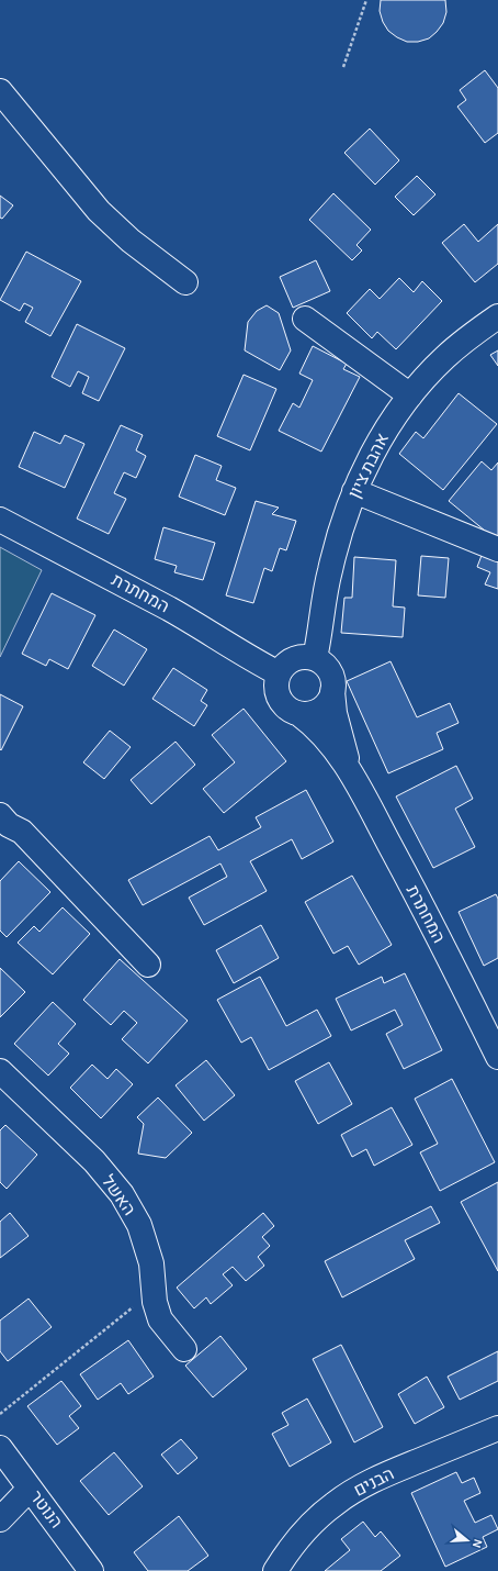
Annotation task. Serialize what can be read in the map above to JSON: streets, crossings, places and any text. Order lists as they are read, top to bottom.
{
  "streets": {
    "street": [
      "אהבת ציון",
      "המחתרת",
      "האשל",
      "הבנים",
      "הנוטר"
    ]
  },
  "crossings": [
    ["אהבת ציון", "המחתרת"]
  ],
  "north": "right"
}
